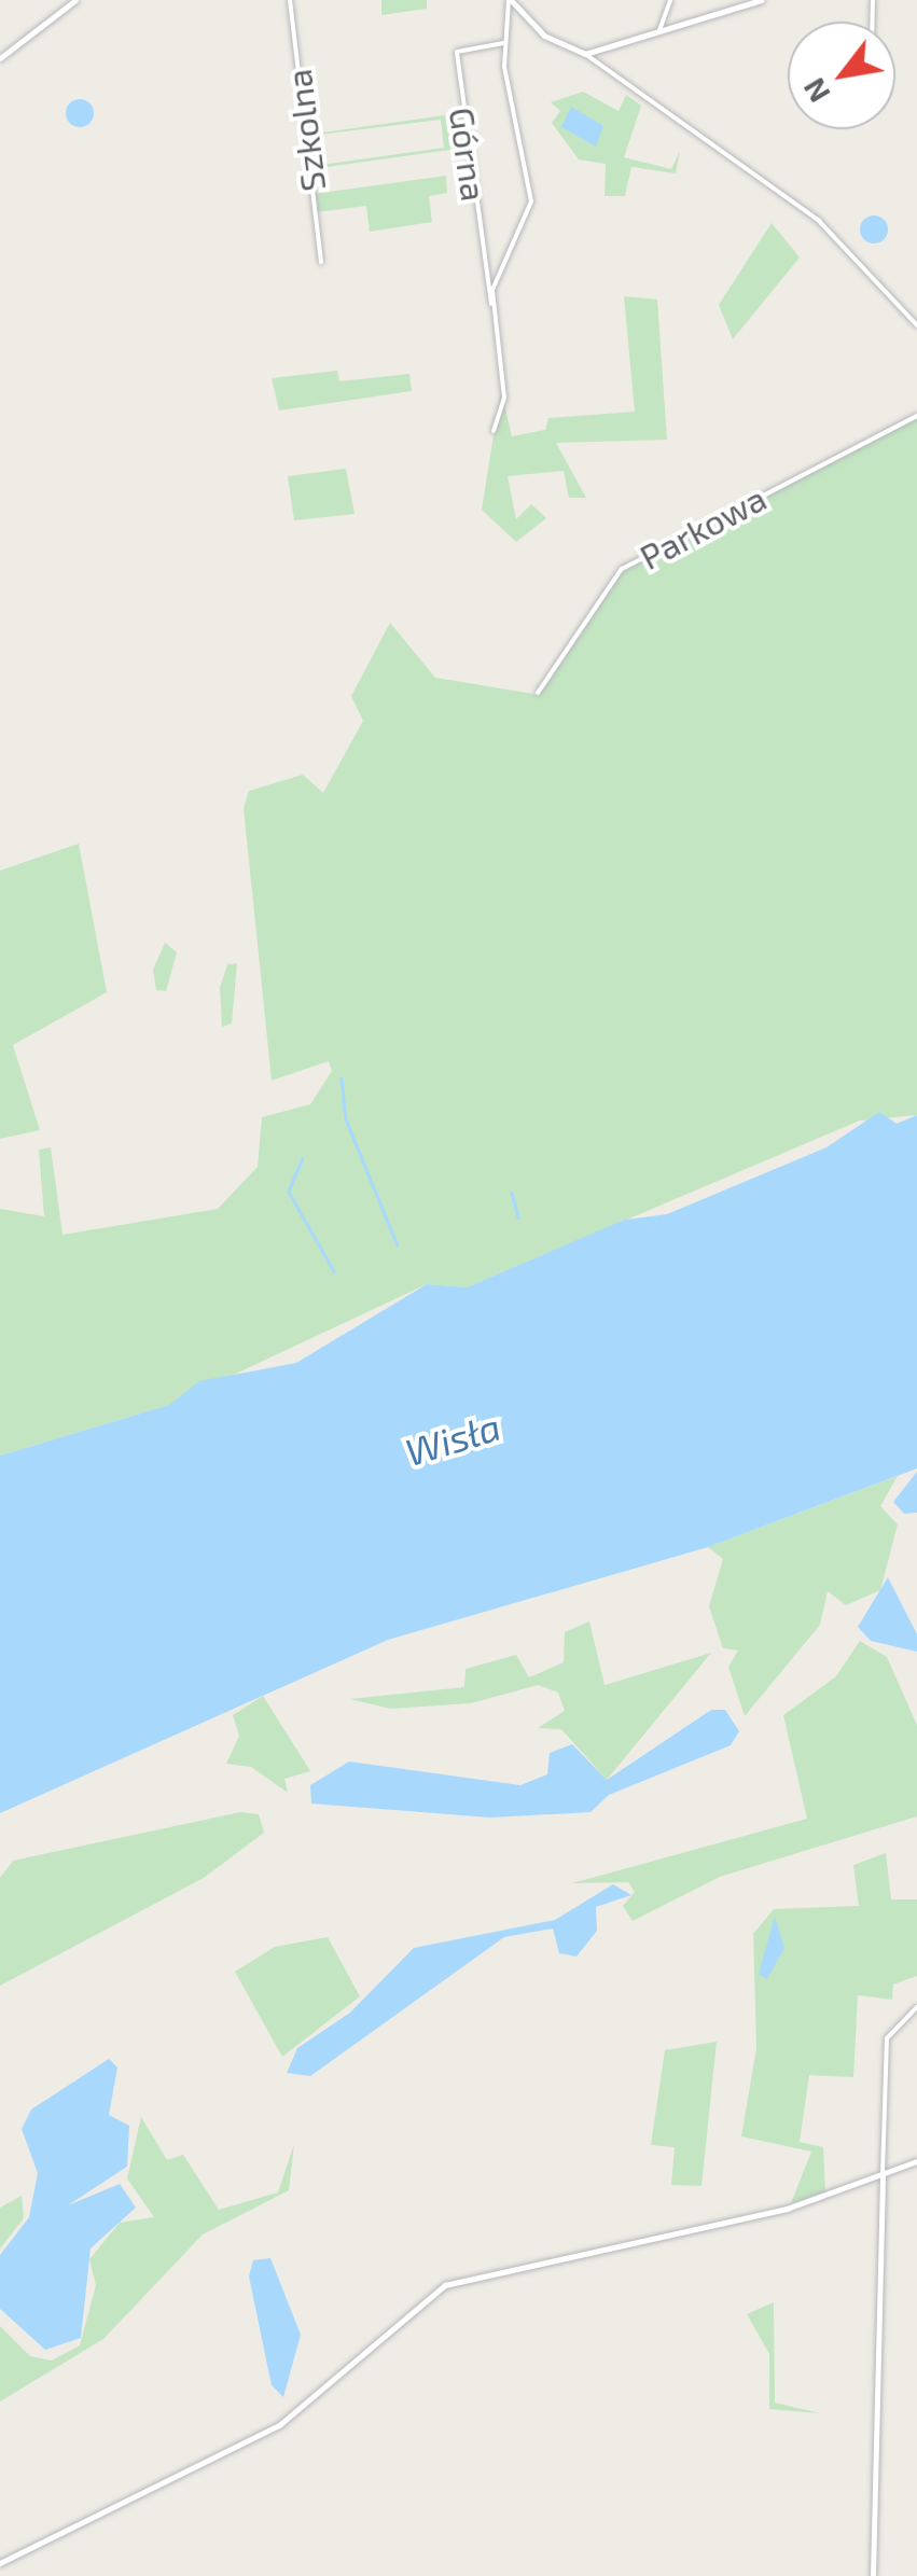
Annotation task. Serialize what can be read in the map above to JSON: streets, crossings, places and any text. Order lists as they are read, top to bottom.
{
  "streets": {
    "street": ["Szkolna", "Górna", "Parkowa"]
  },
  "water": ["Wisła"],
  "north": "bottom left"
}
